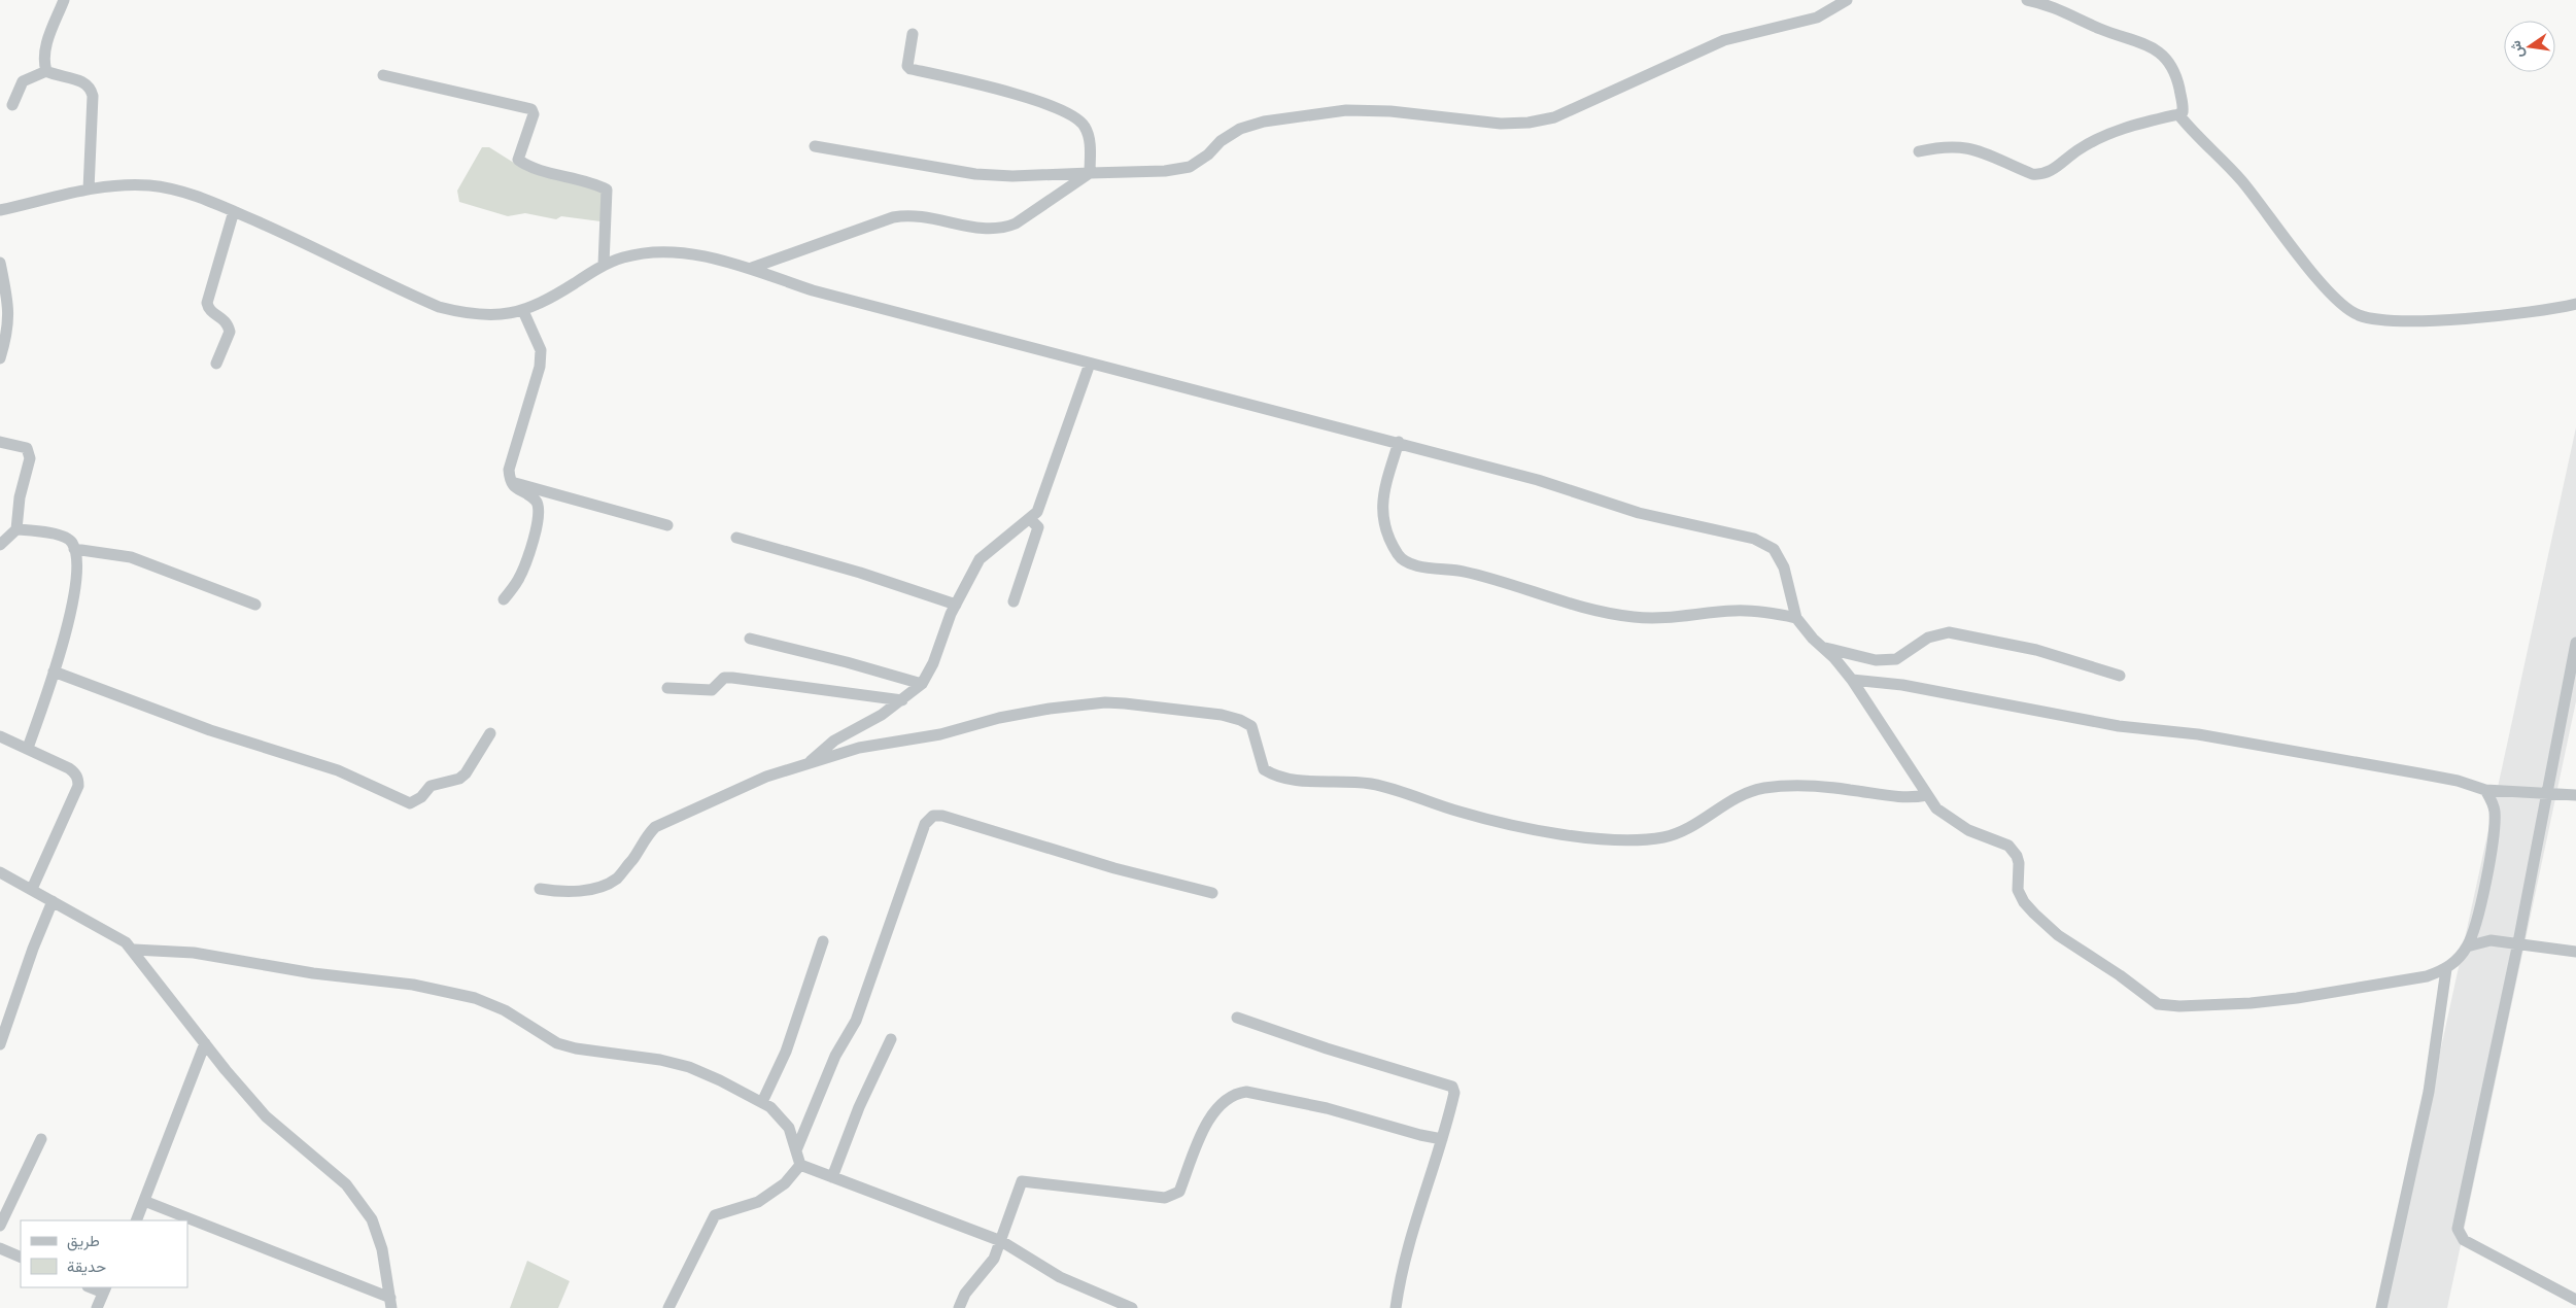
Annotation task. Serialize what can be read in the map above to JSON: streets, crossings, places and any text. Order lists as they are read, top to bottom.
{
  "legend": ["طريق", "حديقة"],
  "north": "left"
}
